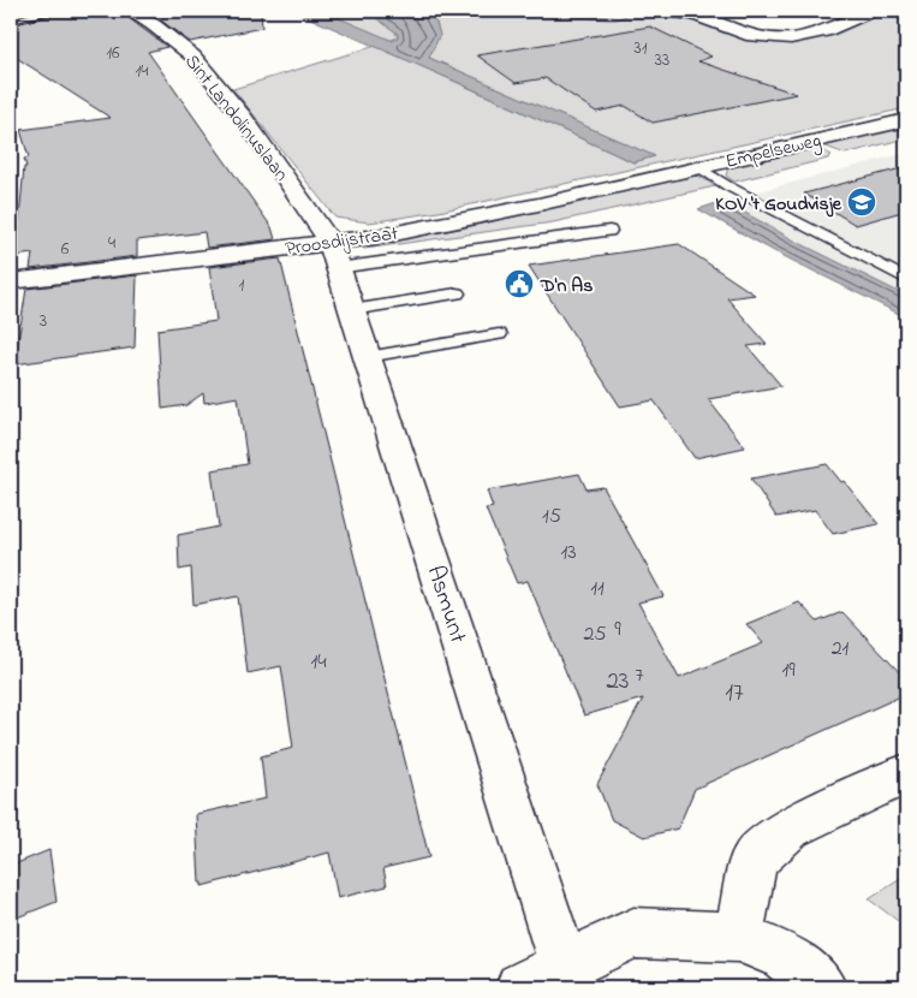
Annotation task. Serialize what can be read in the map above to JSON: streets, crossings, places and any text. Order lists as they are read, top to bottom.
{
  "streets": {
    "street": [
      "Sint Landolinuslaan",
      "Empelseweg",
      "Proosdijstraat",
      "Asmunt"
    ]
  },
  "crossings": [
    ["Sint Landolinuslaan", "Proosdijstraat"],
    ["Sint Landolinuslaan", "Asmunt"],
    ["Empelseweg", "Proosdijstraat"],
    ["Proosdijstraat", "Asmunt"]
  ],
  "places": {
    "school or university": ["KOV 't Goudvisje"],
    "public building": ["D'n As"]
  },
  "house_numbers": [
    "31",
    "16",
    "33",
    "14",
    "4",
    "6",
    "1",
    "3",
    "15",
    "13",
    "11",
    "9",
    "25",
    "21",
    "14",
    "19",
    "7",
    "23",
    "17"
  ]
}
